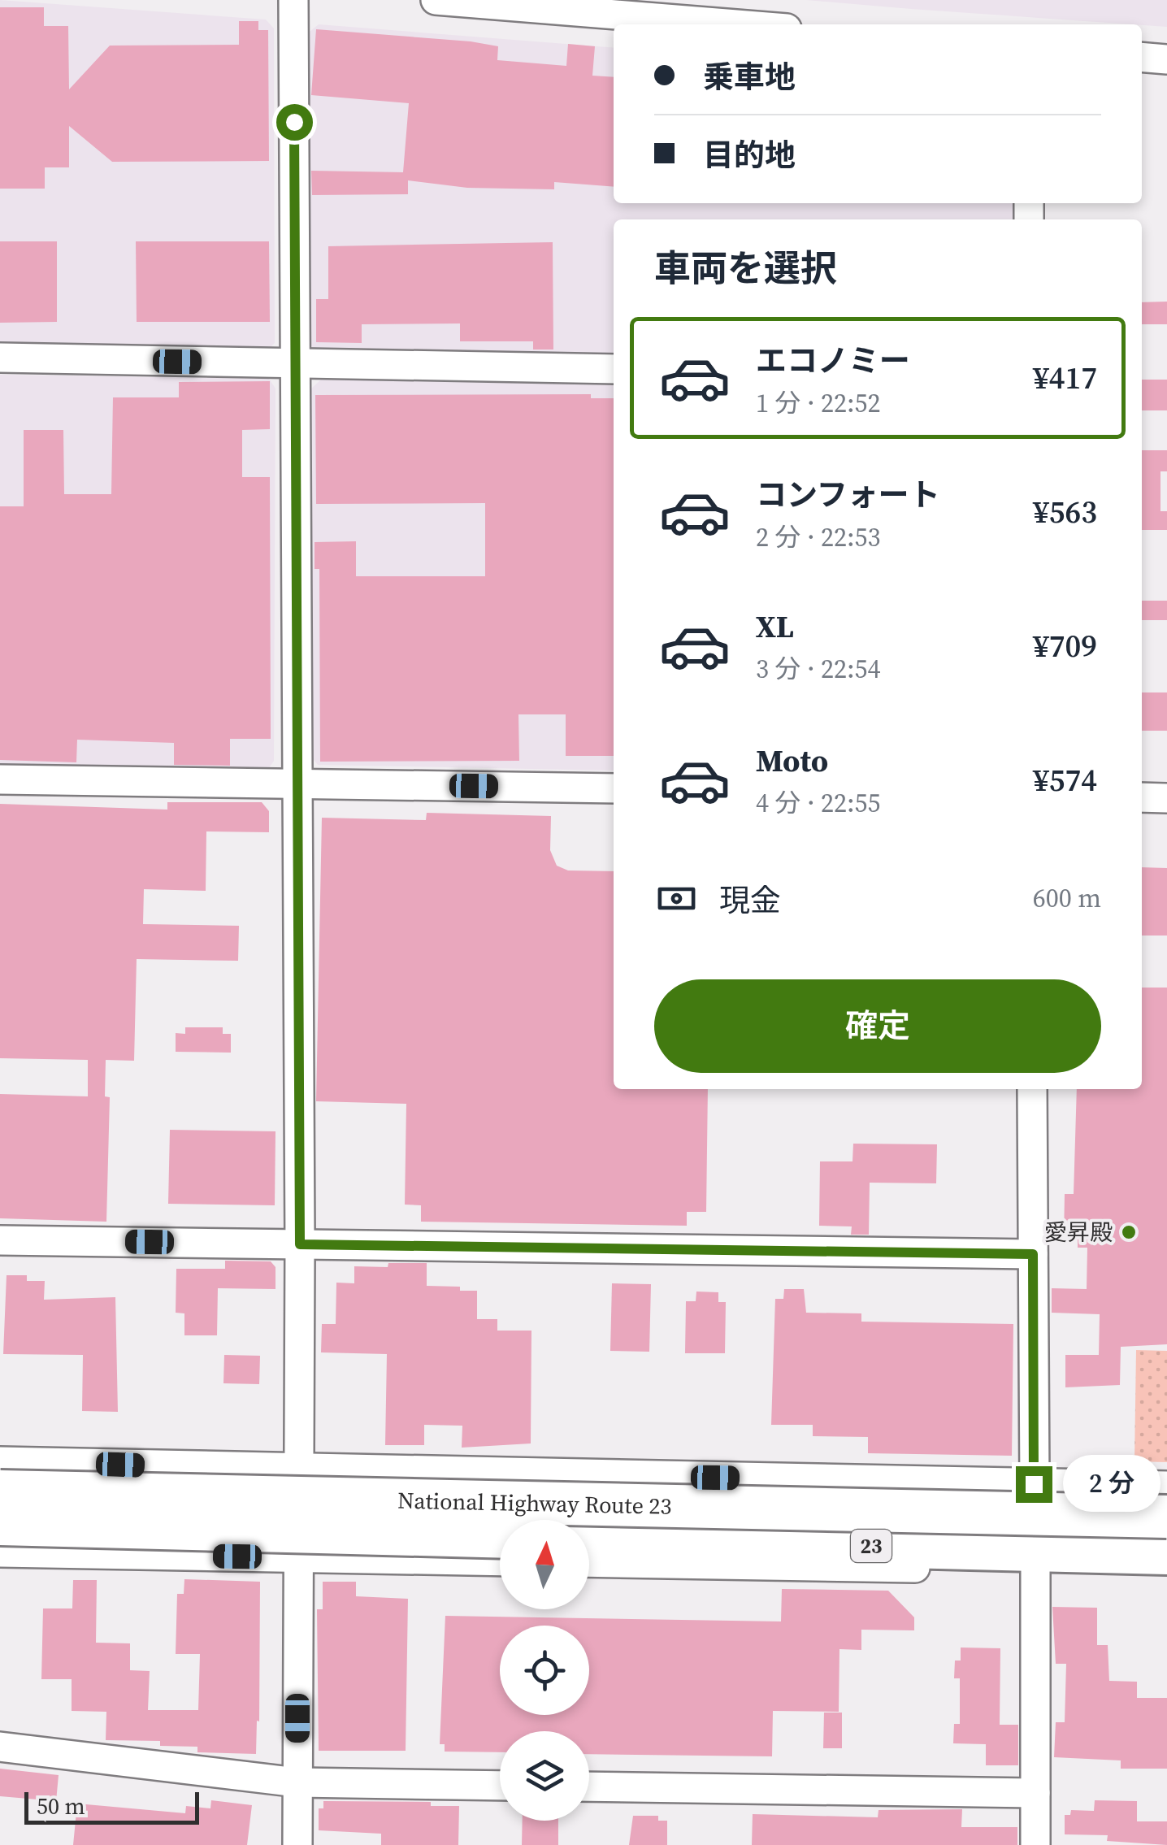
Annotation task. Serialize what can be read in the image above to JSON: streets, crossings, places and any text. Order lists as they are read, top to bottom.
{
  "streets": {
    "highway": ["National Highway Route 23", "23"]
  },
  "places": ["愛昇殿"],
  "scale_bar": "50 m",
  "north": "top",
  "page": {
    "banner": ["乗車地", "目的地"],
    "heading": "車両を選択",
    "list": [
      {
        "name": "エコノミー",
        "note": "1 分 · 22:52",
        "value": "¥417"
      },
      {
        "name": "コンフォート",
        "note": "2 分 · 22:53",
        "value": "¥563"
      },
      {
        "name": "XL",
        "note": "3 分 · 22:54",
        "value": "¥709"
      },
      {
        "name": "Moto",
        "note": "4 分 · 22:55",
        "value": "¥574"
      }
    ],
    "pay": ["現金", "600 m"],
    "buttons": "確定",
    "bubble": "2 分",
    "scale": "50 m"
  }
}
